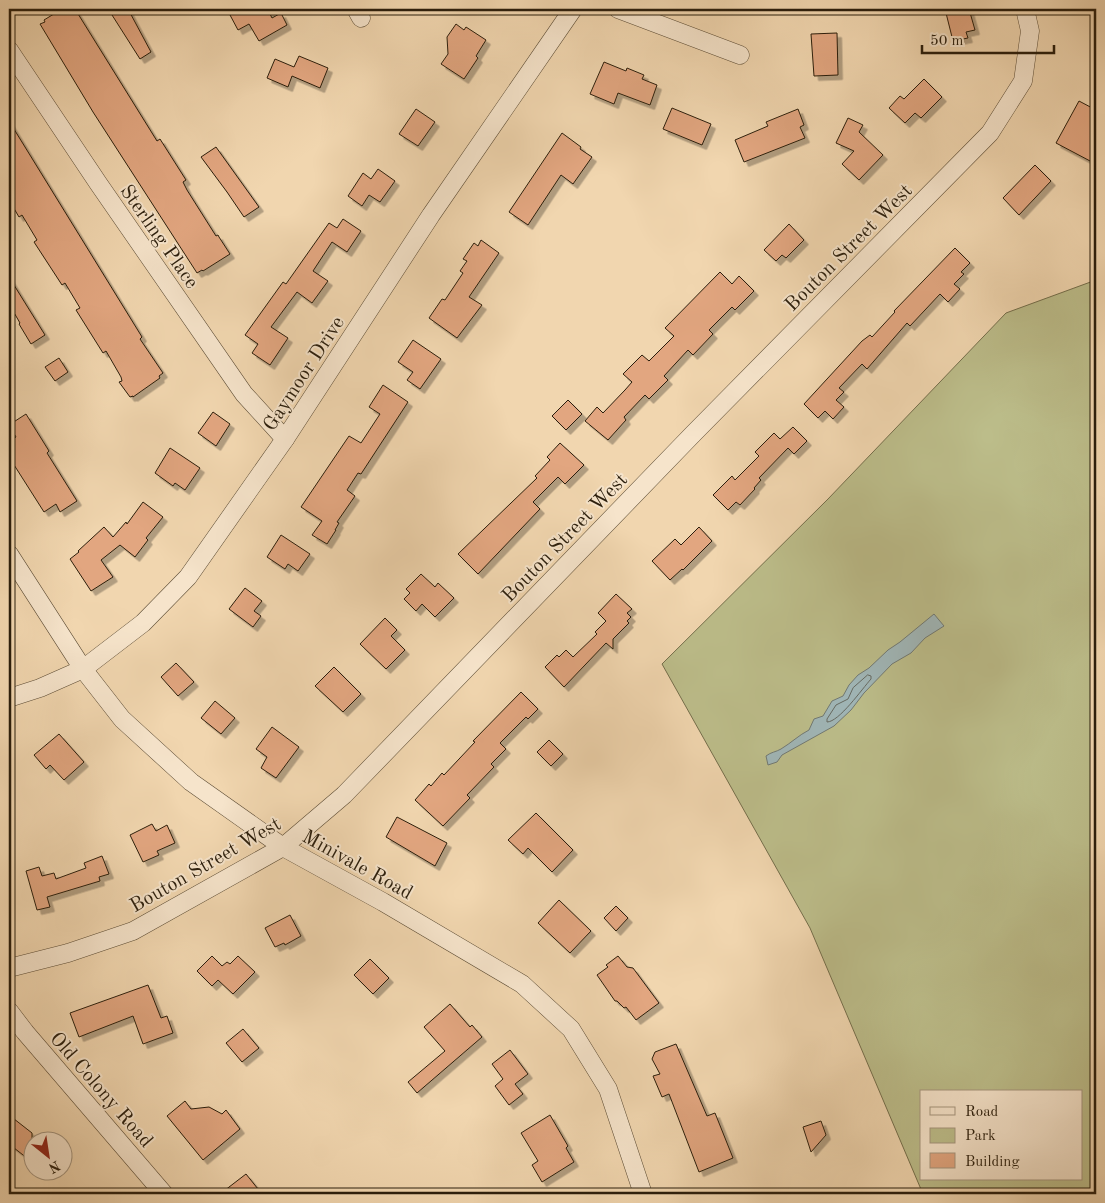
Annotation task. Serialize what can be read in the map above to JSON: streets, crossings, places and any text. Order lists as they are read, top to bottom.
{
  "streets": {
    "street": [
      "Sterling Place",
      "Bouton Street West",
      "Gaymoor Drive",
      "Minivale Road",
      "Old Colony Road"
    ]
  },
  "crossings": [
    ["Sterling Place", "Gaymoor Drive"],
    ["Bouton Street West", "Minivale Road"],
    ["Gaymoor Drive", "Minivale Road"]
  ],
  "legend": ["Road", "Park", "Building"],
  "scale_bar": "50 m",
  "north": "bottom right"
}
